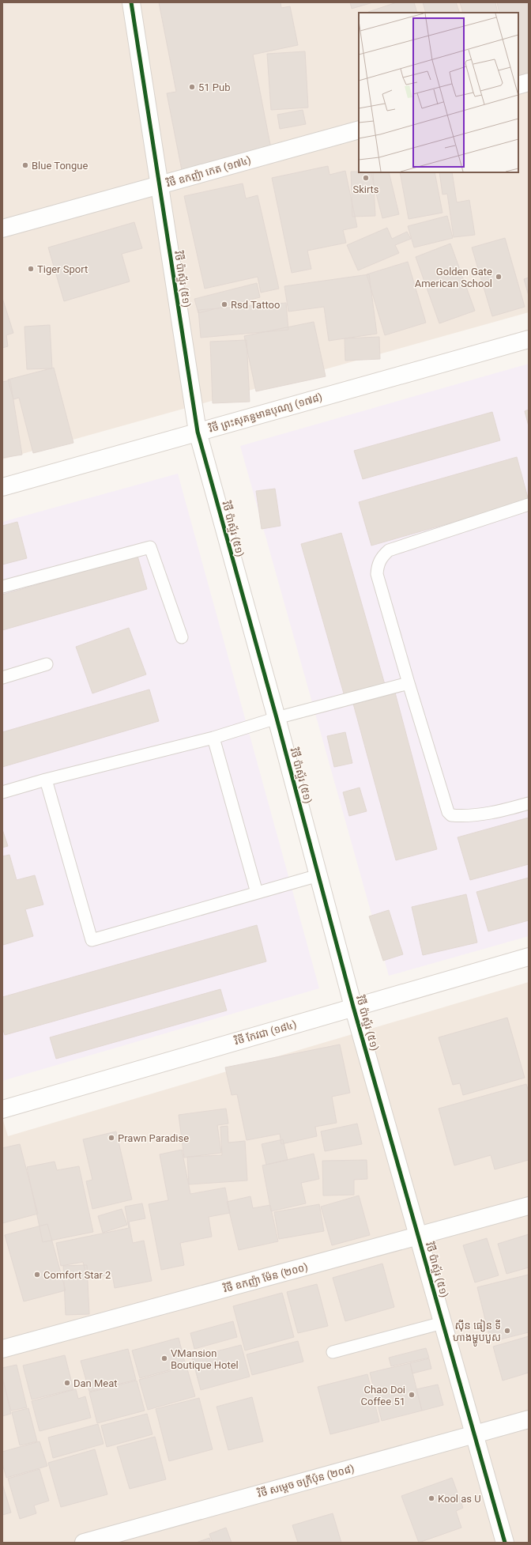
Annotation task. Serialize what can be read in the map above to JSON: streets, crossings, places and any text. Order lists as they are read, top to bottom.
{
  "streets": {
    "street": [
      "វិថី ឧកញ៉ា កេត (១៧៤)",
      "វិថី ប៉ាស្ទ័រ (៥១)",
      "វិថី ព្រះសុគន្ធមានបុណ្យ (១៧៨)",
      "វិថី កែវជា (១៨៤)",
      "វិថី ឧកញ៉ា ម៉ែន (២០០)",
      "វិថី សម្តេច ចក្រីប៉ុន (២០៨)"
    ]
  },
  "crossings": [
    ["វិថី ឧកញ៉ា កេត (១៧៤)", "វិថី ប៉ាស្ទ័រ (៥១)"],
    ["វិថី ប៉ាស្ទ័រ (៥១)", "វិថី ព្រះសុគន្ធមានបុណ្យ (១៧៨)"],
    ["វិថី ប៉ាស្ទ័រ (៥១)", "វិថី កែវជា (១៨៤)"],
    ["វិថី ប៉ាស្ទ័រ (៥១)", "វិថី ឧកញ៉ា ម៉ែន (២០០)"],
    ["វិថី ប៉ាស្ទ័រ (៥១)", "វិថី សម្តេច ចក្រីប៉ុន (២០៨)"]
  ],
  "places": [
    "51 Pub",
    "Blue Tongue",
    "Skirts",
    "Tiger Sport",
    "Golden Gate American School",
    "Rsd Tattoo",
    "Prawn Paradise",
    "Comfort Star 2",
    "ស៊ីន ធៀន ទី ហាងម្ហូបបួស",
    "VMansion Boutique Hotel",
    "Dan Meat",
    "Chao Doi Coffee 51",
    "Kool as U"
  ]
}
